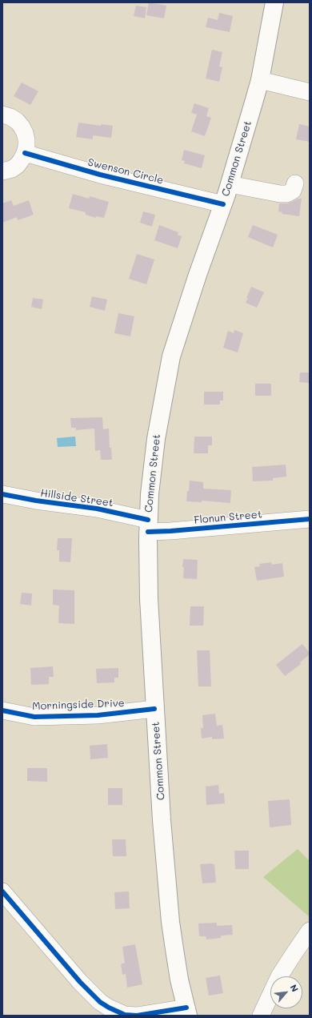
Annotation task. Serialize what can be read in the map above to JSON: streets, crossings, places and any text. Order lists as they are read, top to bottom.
{
  "streets": {
    "main road": ["Common Street"],
    "street": [
      "Swenson Circle",
      "Hillside Street",
      "Flonun Street",
      "Morningside Drive"
    ]
  },
  "crossings": [
    ["Common Street", "Swenson Circle"],
    ["Common Street", "Hillside Street"],
    ["Common Street", "Flonun Street"],
    ["Common Street", "Morningside Drive"],
    ["Hillside Street", "Flonun Street"]
  ],
  "north": "top right"
}
